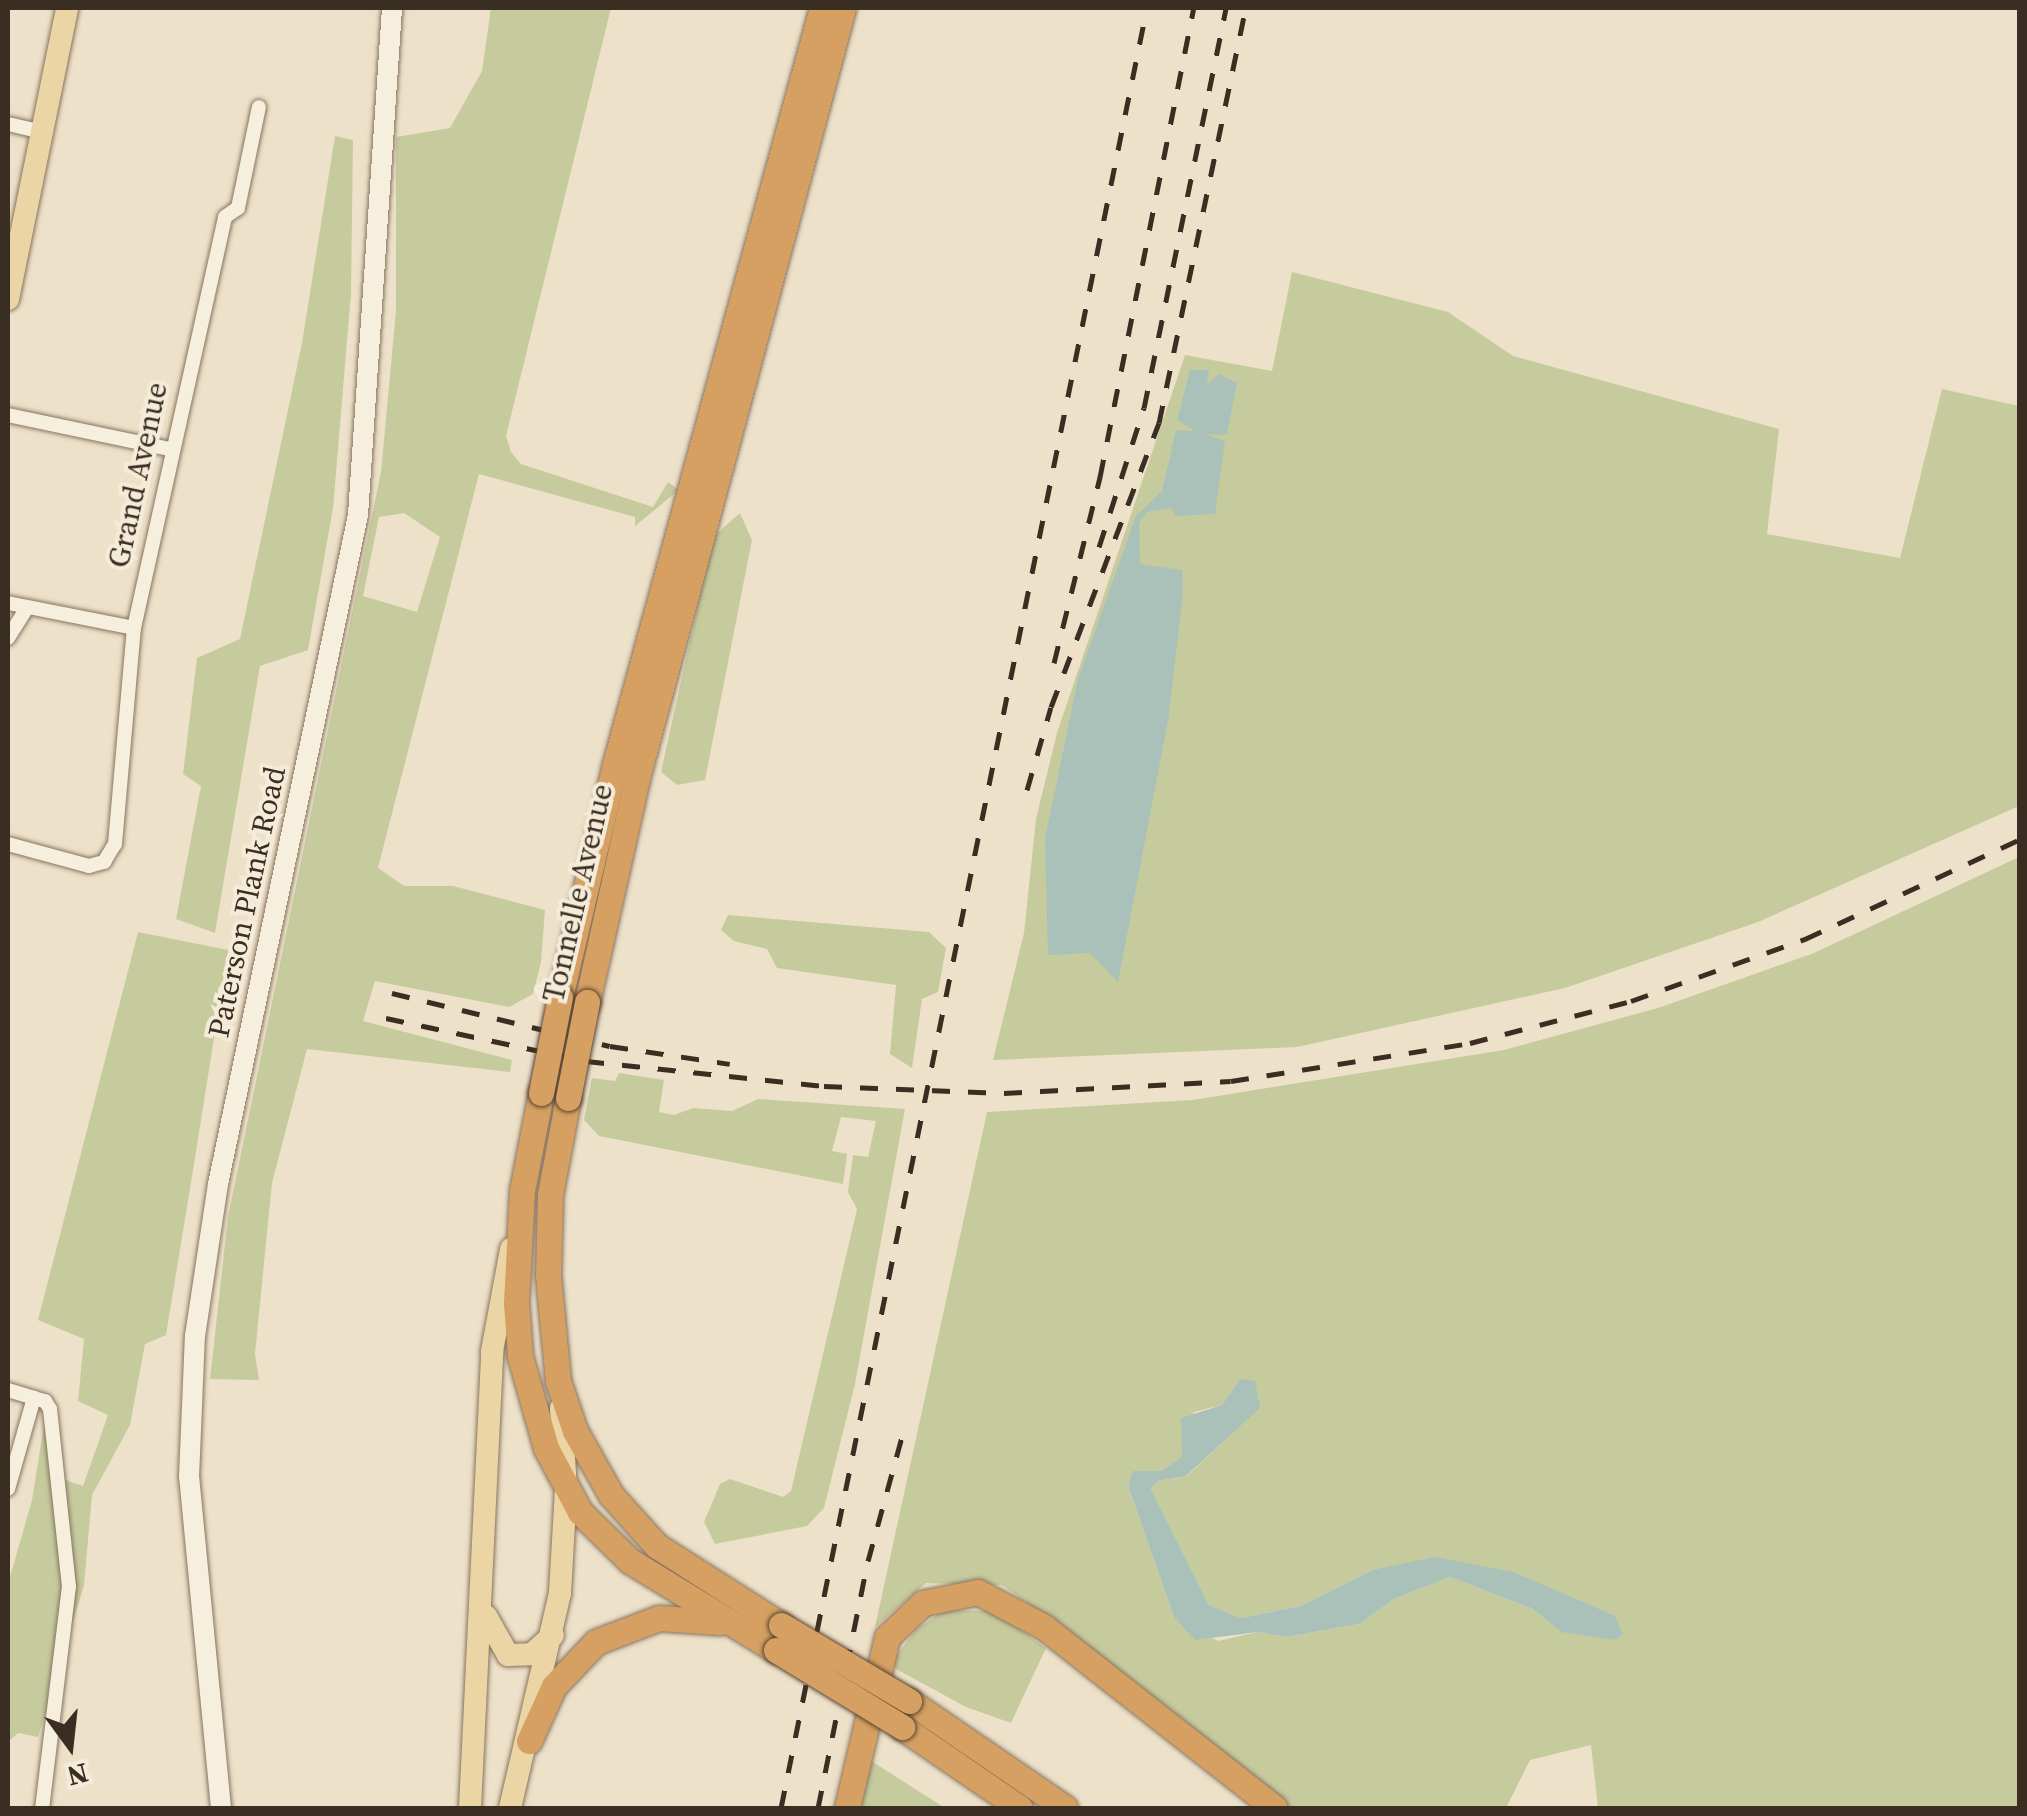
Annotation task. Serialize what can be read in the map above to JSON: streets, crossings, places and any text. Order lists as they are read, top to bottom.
{
  "streets": {
    "highway": ["Tonnelle Avenue"],
    "main road": ["Paterson Plank Road"],
    "street": ["Grand Avenue"]
  },
  "north": "bottom"
}
